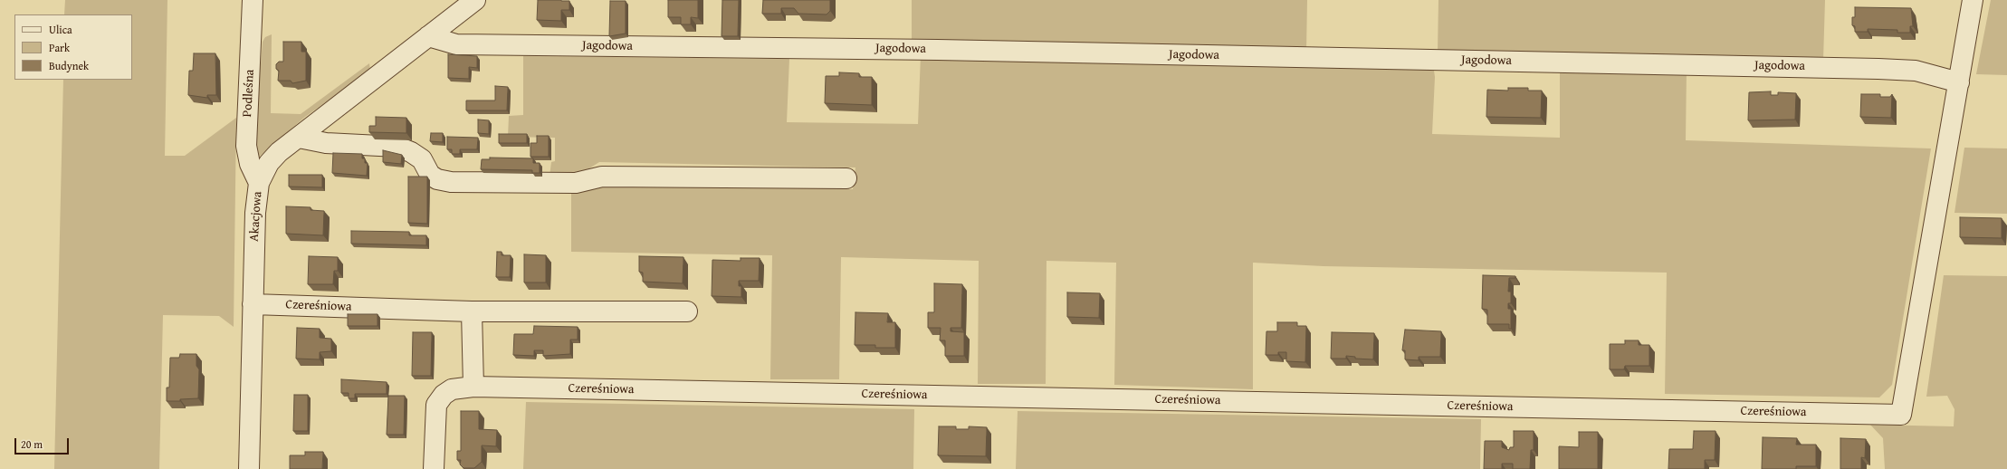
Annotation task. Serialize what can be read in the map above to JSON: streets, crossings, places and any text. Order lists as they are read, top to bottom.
{
  "streets": {
    "street": [
      "Jagodowa",
      "Podleśna",
      "Akacjowa",
      "Czereśniowa"
    ]
  },
  "crossings": [
    ["Jagodowa", "Akacjowa"],
    ["Jagodowa", "Czereśniowa"],
    ["Podleśna", "Akacjowa"],
    ["Akacjowa", "Czereśniowa"]
  ],
  "legend": ["Ulica", "Park", "Budynek"],
  "scale_bar": "20 m"
}
